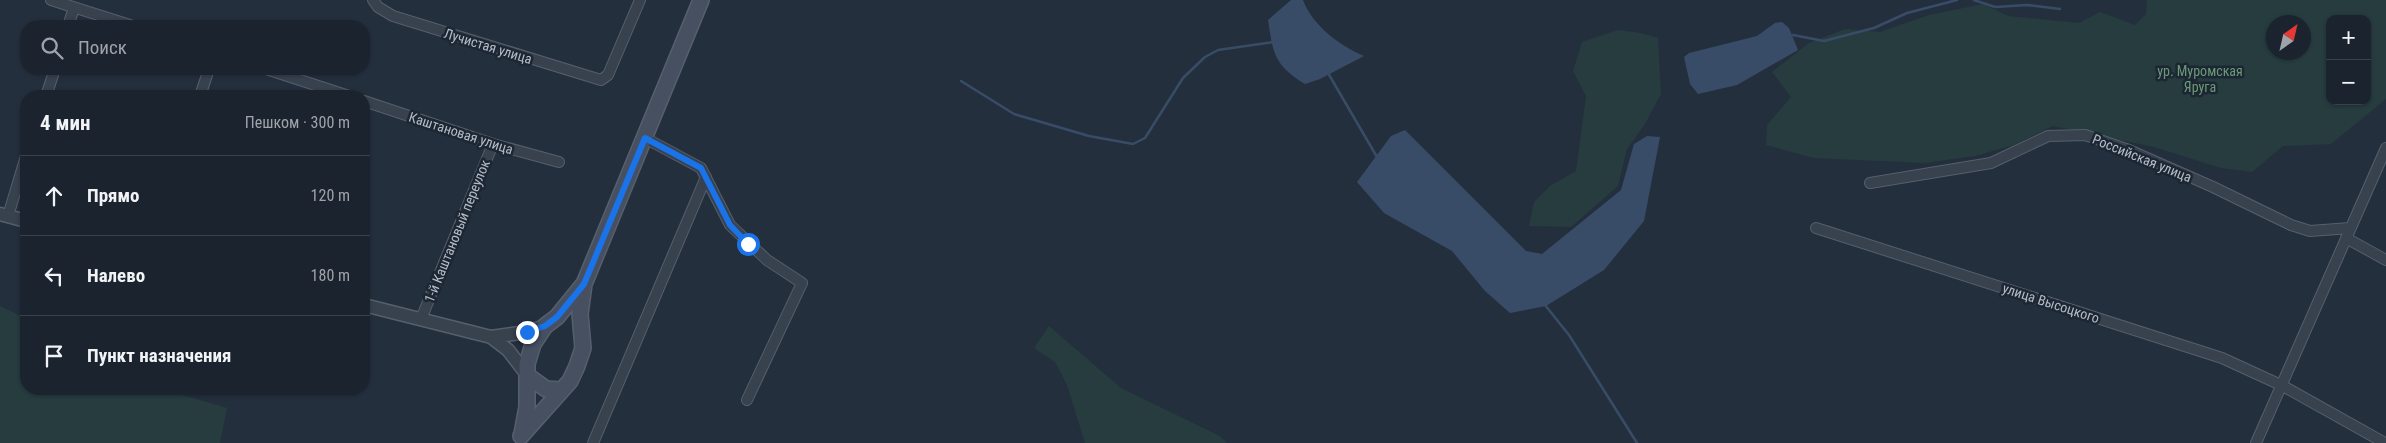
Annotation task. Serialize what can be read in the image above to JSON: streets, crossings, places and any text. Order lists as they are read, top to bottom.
{
  "streets": {
    "street": [
      "Лучистая улица",
      "Каштановая улица",
      "Российская улица",
      "1-й Каштановый переулок",
      "улица Высоцкого"
    ]
  },
  "crossings": [
    ["Каштановая улица", "1-й Каштановый переулок"]
  ],
  "parks": ["ур. Муромская Яруга"],
  "north": "top right",
  "page": {
    "map_buttons": ["+", "−"],
    "search": "Поиск",
    "heading": ["4 мин", "Пешком · 300 m"],
    "list": [
      ["Прямо", "120 m"],
      ["Налево", "180 m"],
      "Пункт назначения"
    ]
  }
}
